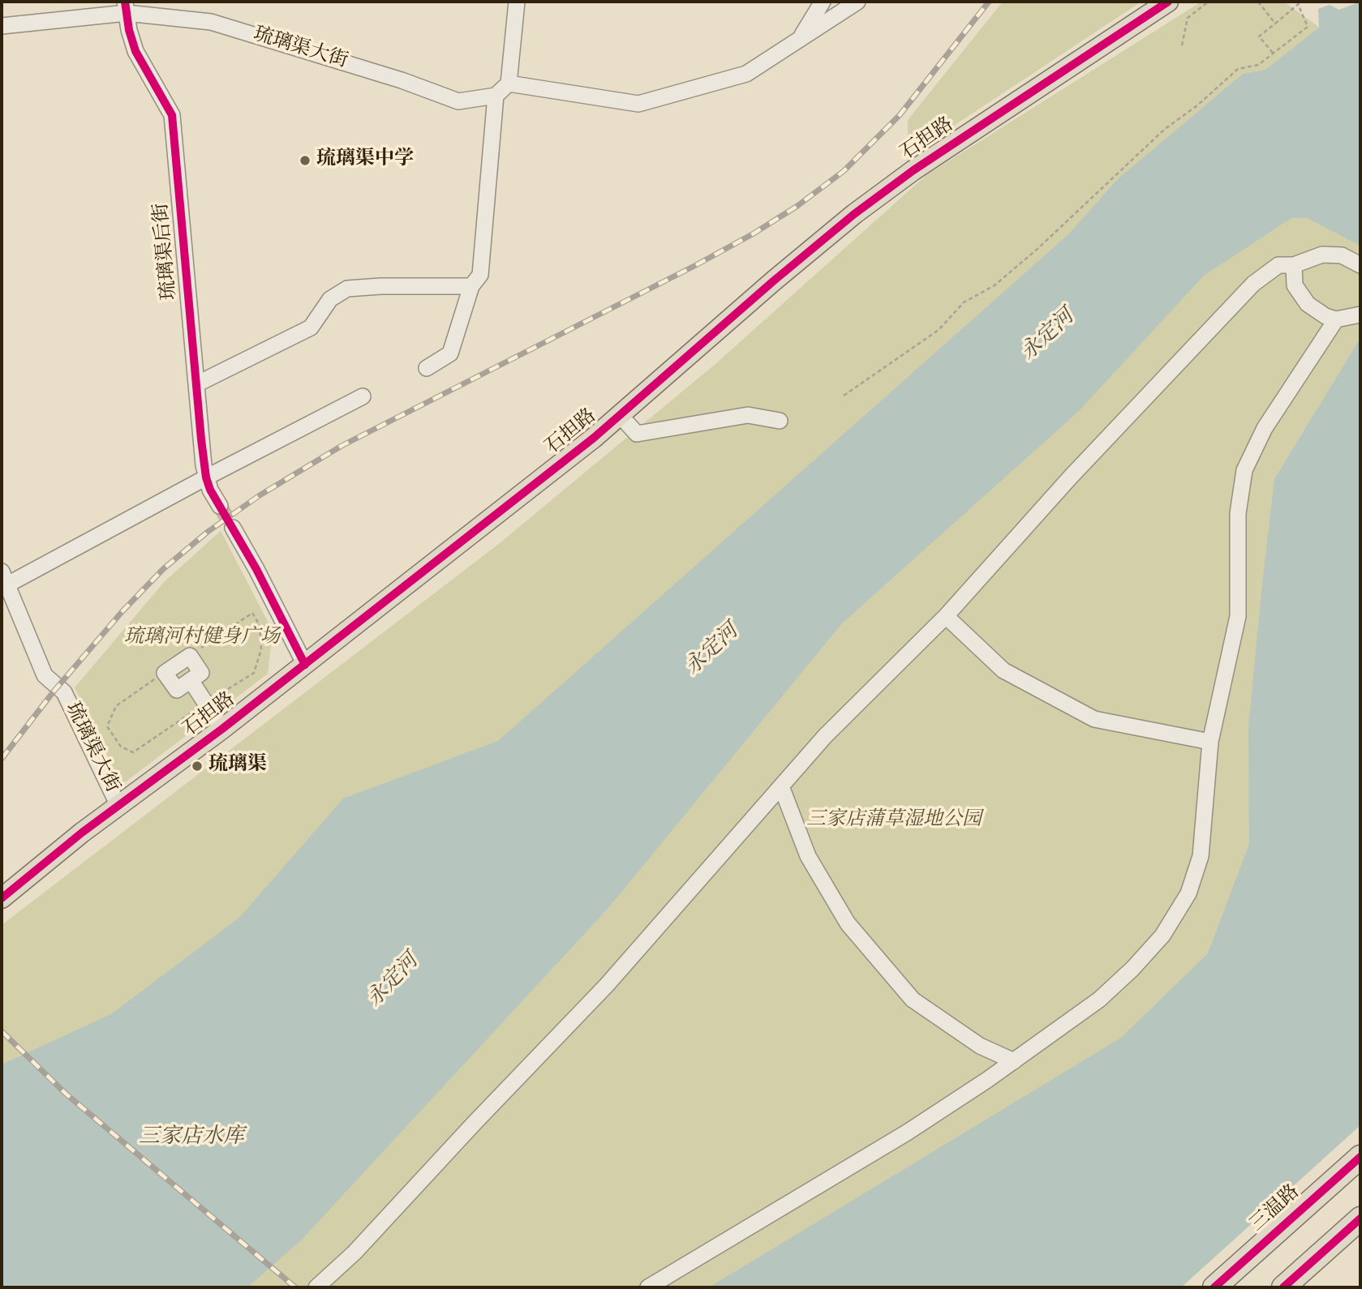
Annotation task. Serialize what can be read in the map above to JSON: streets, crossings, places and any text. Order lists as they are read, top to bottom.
{
  "streets": {
    "highway": ["三温路"],
    "main road": ["石担路"],
    "street": ["琉璃渠大街", "琉璃渠后街"]
  },
  "crossings": [
    ["琉璃渠大街", "石担路"],
    ["琉璃渠大街", "琉璃渠后街"]
  ],
  "water": ["永定河", "三家店水库"],
  "parks": ["琉璃河村健身广场", "三家店蒲草湿地公园"],
  "places": ["琉璃渠中学", "琉璃渠"]
}
